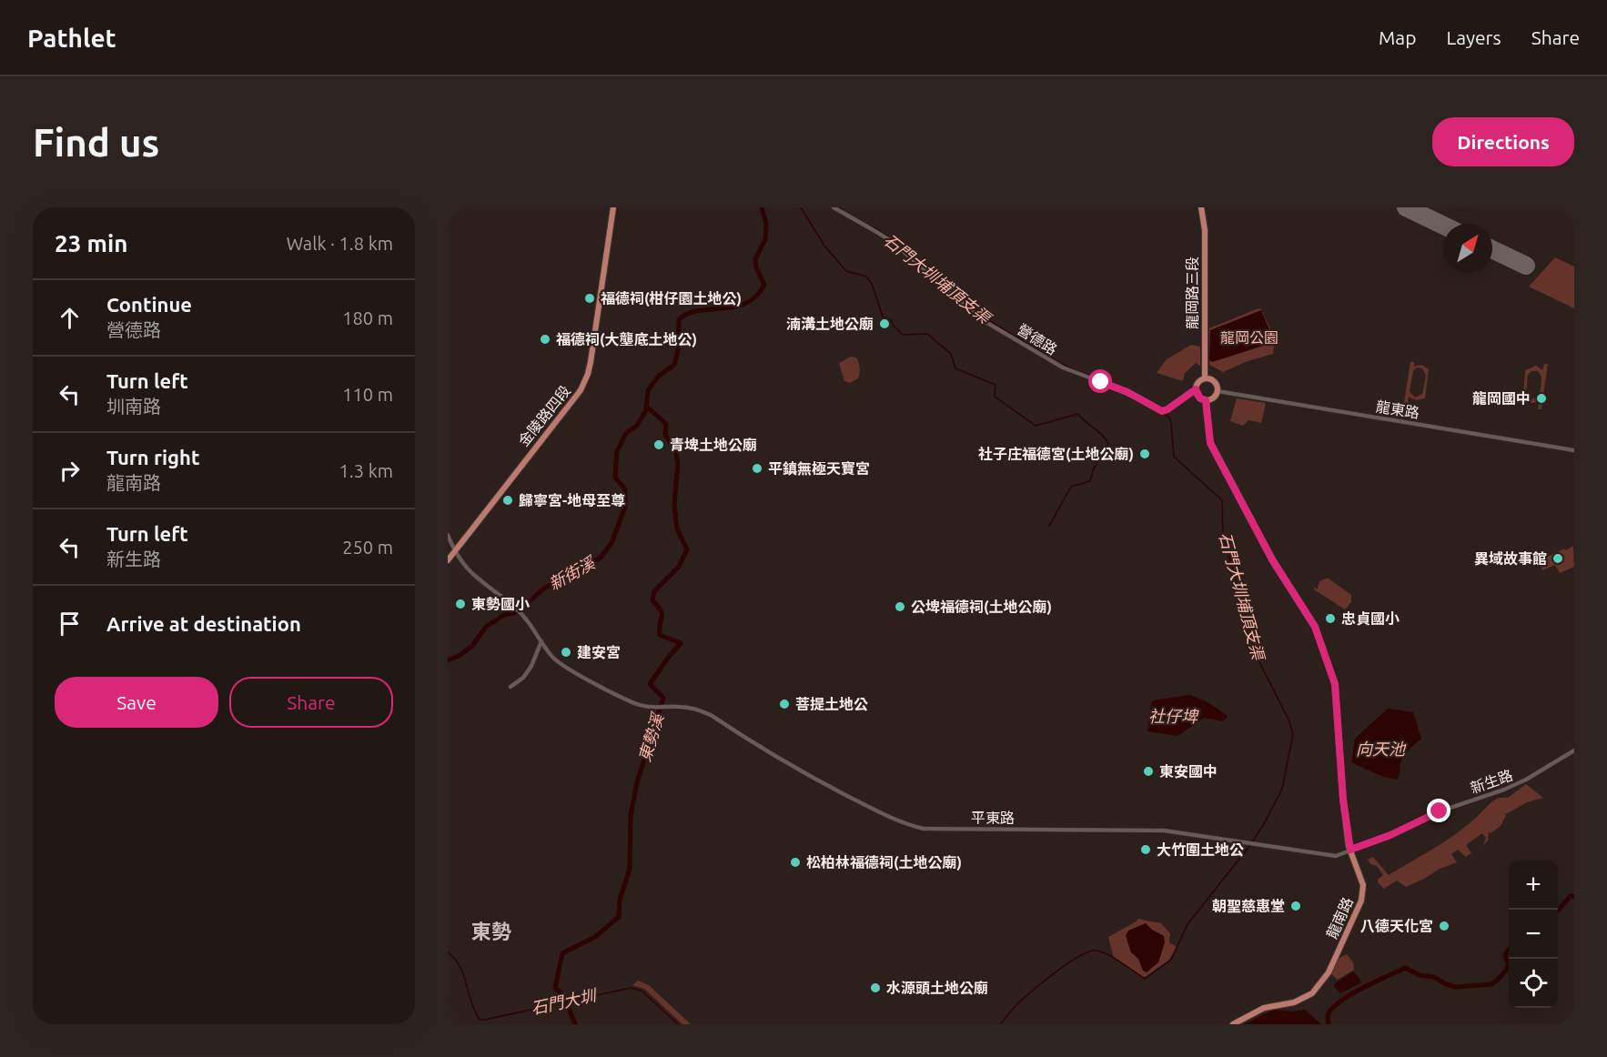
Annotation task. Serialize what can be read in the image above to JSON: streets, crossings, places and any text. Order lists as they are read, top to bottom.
{
  "streets": {
    "main road": ["龍岡路三段", "金陵路四段", "龍南路"],
    "street": [
      "營德路",
      "龍東路",
      "新生路",
      "平東路"
    ]
  },
  "crossings": [
    ["龍岡路三段", "營德路"],
    ["龍岡路三段", "龍東路"],
    ["龍岡路三段", "龍南路"],
    ["營德路", "龍東路"],
    ["營德路", "龍南路"],
    ["龍東路", "龍南路"],
    ["金陵路四段", "平東路"],
    ["新生路", "平東路"],
    ["新生路", "龍南路"],
    ["平東路", "龍南路"]
  ],
  "districts": ["東勢"],
  "water": [
    "石門大圳埔頂支渠",
    "新街溪",
    "社仔埤",
    "東勢溪",
    "向天池",
    "石門大圳"
  ],
  "parks": ["龍岡公園"],
  "places": [
    "福德祠(柑仔園土地公)",
    "湳溝土地公廟",
    "福德祠(大壟底土地公)",
    "龍岡國中",
    "青埤土地公廟",
    "社子庄福德宮(土地公廟)",
    "平鎮無極天寶宮",
    "歸寧宮-地母至尊",
    "異域故事館",
    "東勢國小",
    "公埤福德祠(土地公廟)",
    "忠貞國小",
    "建安宮",
    "菩提土地公",
    "東安國中",
    "大竹圍土地公",
    "松柏林福德祠(土地公廟)",
    "朝聖慈惠堂",
    "八德天化宮",
    "水源頭土地公廟"
  ],
  "north": "top right",
  "page": {
    "header": "Pathlet",
    "nav": ["Map", "Layers", "Share"],
    "buttons": [
      "Directions",
      ["Save", "Share"]
    ],
    "title": "Find us",
    "heading": ["23 min", "Walk · 1.8 km"],
    "list": [
      ["Continue", "營德路", "180 m"],
      ["Turn left", "圳南路", "110 m"],
      ["Turn right", "龍南路", "1.3 km"],
      ["Turn left", "新生路", "250 m"],
      "Arrive at destination"
    ],
    "map_buttons": ["+", "−"]
  }
}
